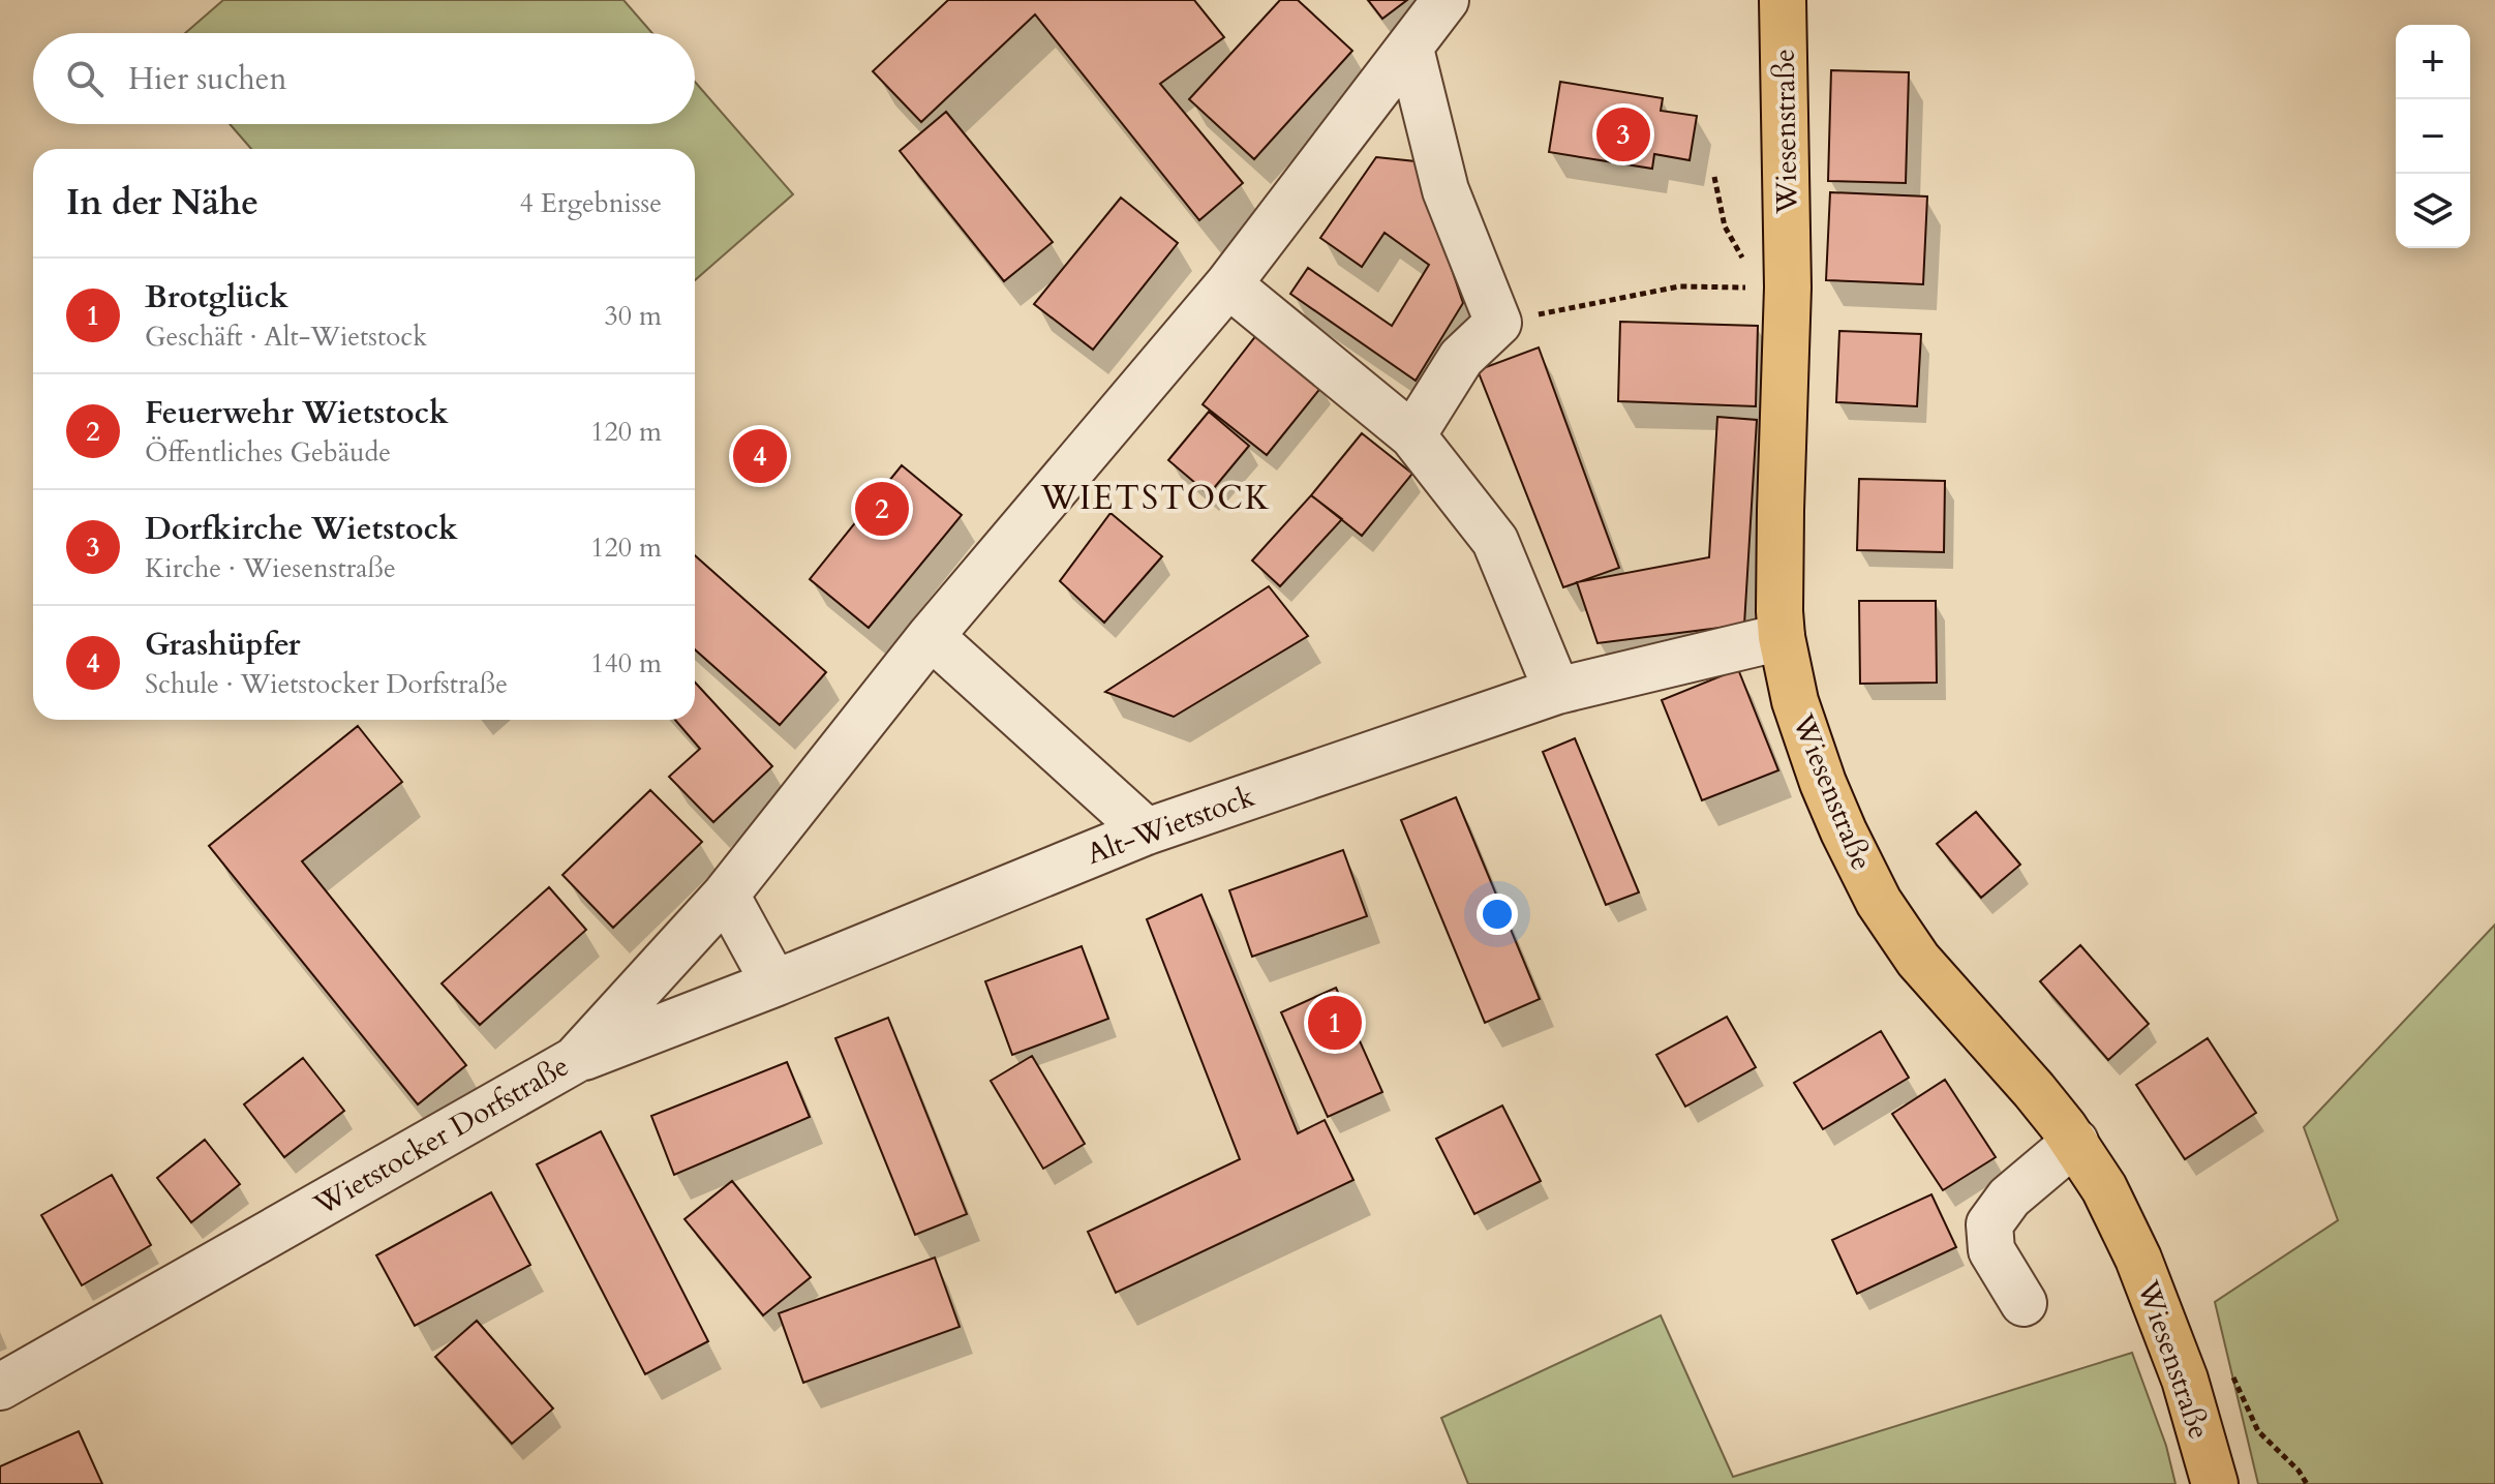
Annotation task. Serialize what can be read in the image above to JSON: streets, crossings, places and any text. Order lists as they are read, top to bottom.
{
  "streets": {
    "main road": ["Wiesenstraße"],
    "street": ["Alt-Wietstock", "Wietstocker Dorfstraße"]
  },
  "crossings": [
    ["Wiesenstraße", "Alt-Wietstock"],
    ["Alt-Wietstock", "Wietstocker Dorfstraße"]
  ],
  "districts": ["WIETSTOCK"],
  "page": {
    "map_buttons": ["+", "−"],
    "search": "Hier suchen",
    "pins": [
      "3",
      "4",
      "2",
      "1"
    ],
    "heading": ["In der Nähe", "4 Ergebnisse"],
    "list": [
      {
        "mark": "1",
        "name": "Brotglück",
        "note": "Geschäft · Alt-Wietstock",
        "value": "30 m"
      },
      {
        "mark": "2",
        "name": "Feuerwehr Wietstock",
        "note": "Öffentliches Gebäude",
        "value": "120 m"
      },
      {
        "mark": "3",
        "name": "Dorfkirche Wietstock",
        "note": "Kirche · Wiesenstraße",
        "value": "120 m"
      },
      {
        "mark": "4",
        "name": "Grashüpfer",
        "note": "Schule · Wietstocker Dorfstraße",
        "value": "140 m"
      }
    ]
  }
}
